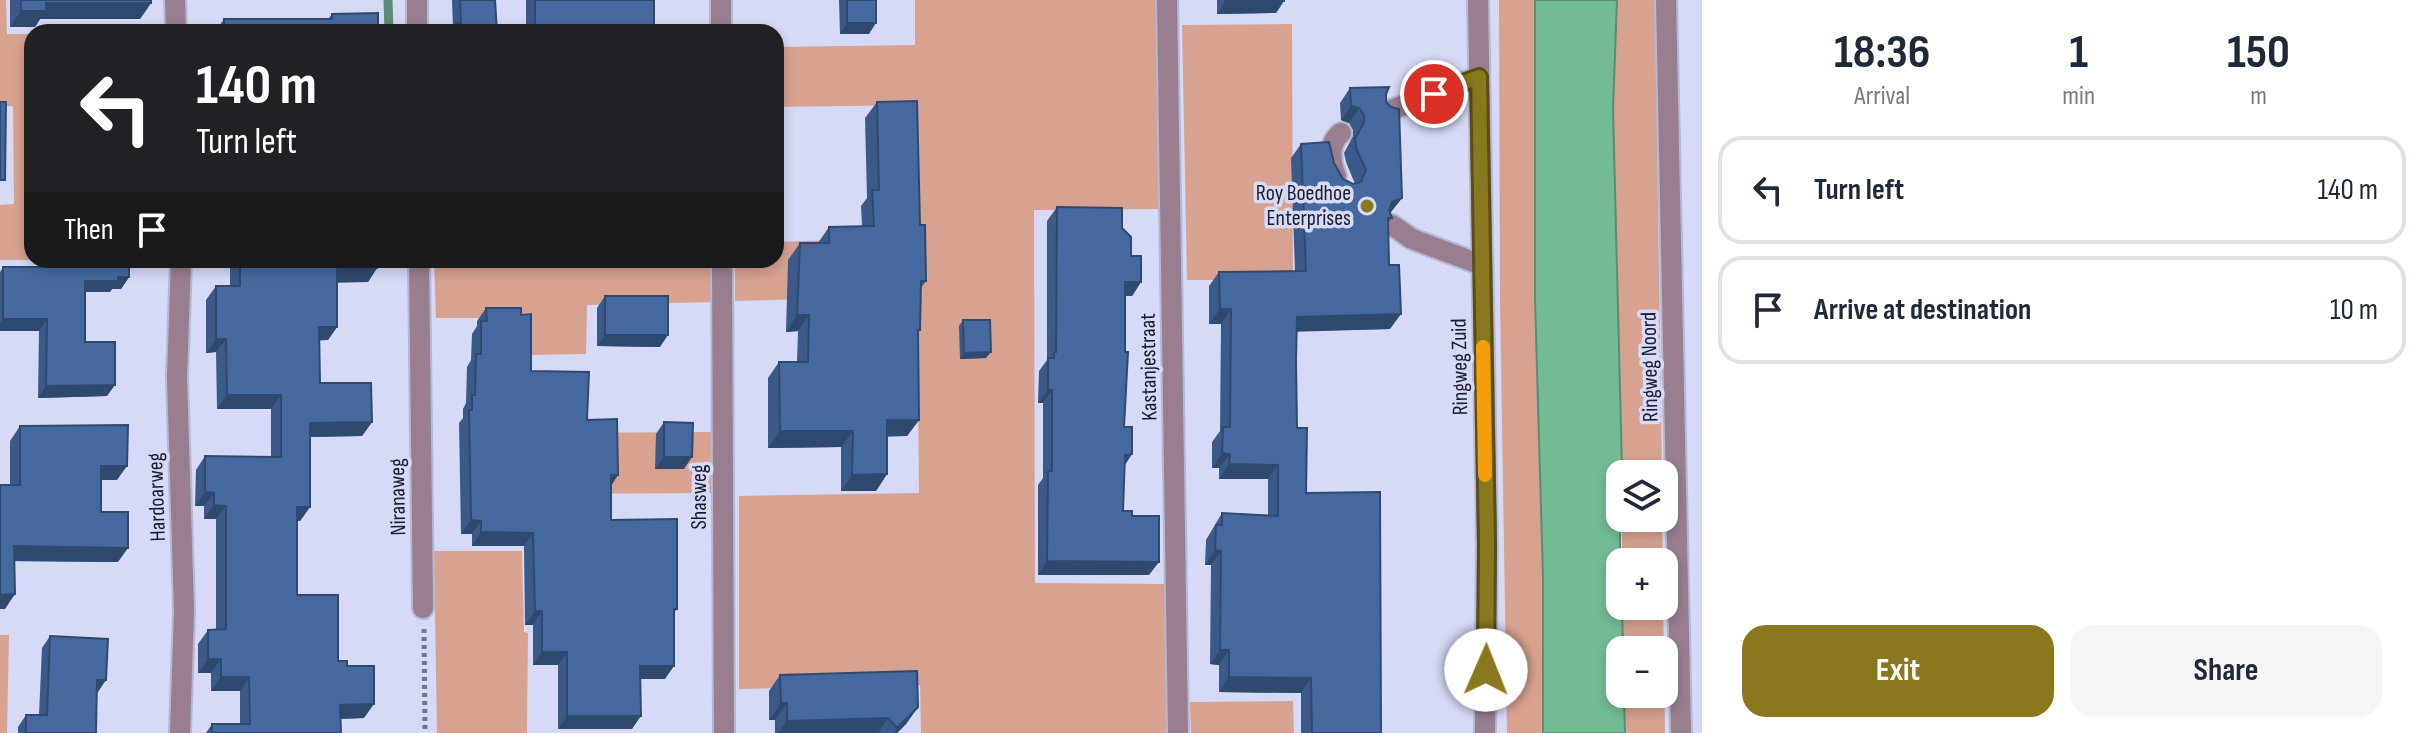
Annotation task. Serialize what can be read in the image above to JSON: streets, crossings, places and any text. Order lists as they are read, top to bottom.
{
  "streets": {
    "street": [
      "Kastanjestraat",
      "Ringweg Zuid",
      "Ringweg Noord",
      "Hardoarweg",
      "Niranaweg",
      "Shasweg"
    ]
  },
  "places": ["Roy Boedhoe Enterprises"],
  "page": {
    "eta": [
      "18:36",
      "Arrival",
      "1",
      "min",
      "150",
      "m"
    ],
    "turn": ["140 m", "Turn left"],
    "list": [
      {
        "name": "Turn left",
        "value": "140 m"
      },
      {
        "name": "Arrive at destination",
        "value": "10 m"
      }
    ],
    "then": "Then",
    "map_buttons": ["+", "−"],
    "buttons": ["Exit", "Share"]
  }
}
